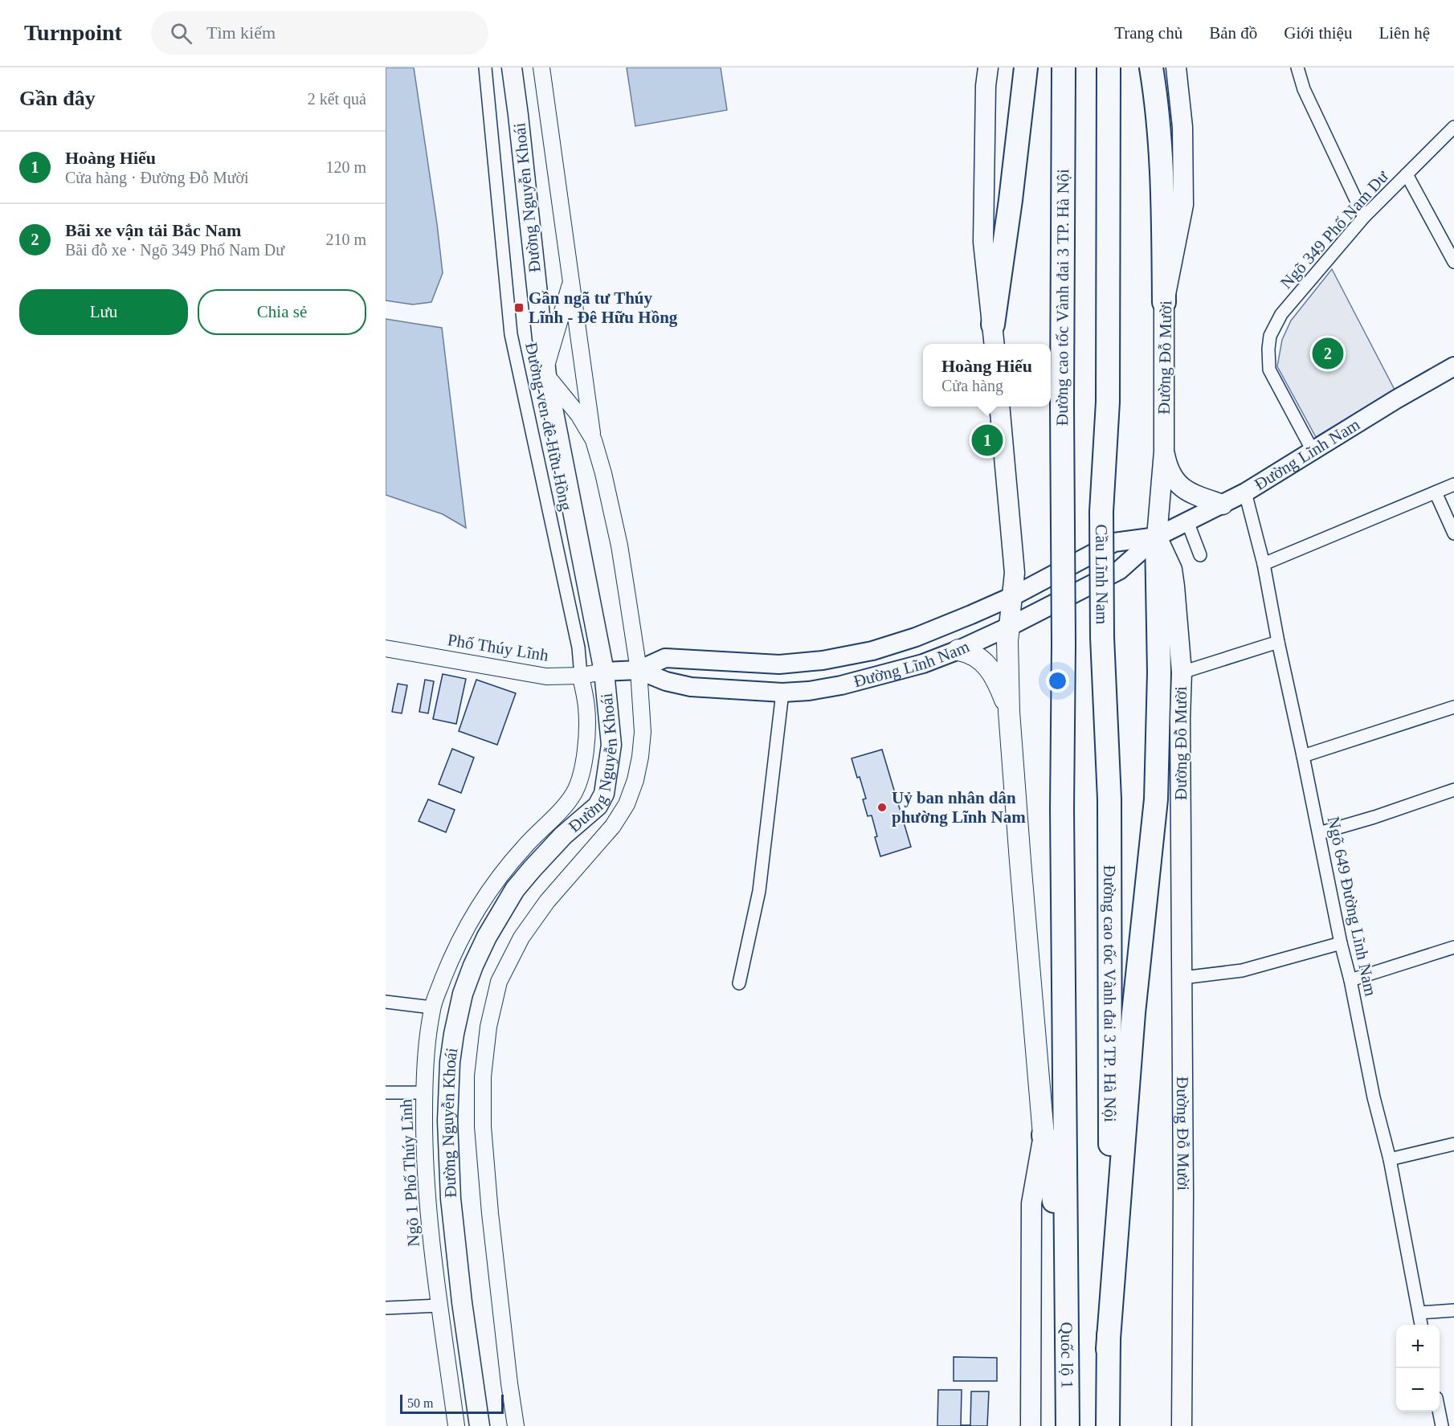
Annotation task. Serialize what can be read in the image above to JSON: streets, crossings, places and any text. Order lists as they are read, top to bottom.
{
  "streets": {
    "highway": ["Đường cao tốc Vành đai 3 TP. Hà Nội", "Cầu Lĩnh Nam", "Quốc lộ 1"],
    "main road": ["Đường Nguyễn Khoái", "Đường Đỗ Mười", "Đường Lĩnh Nam"],
    "street": [
      "Ngõ 349 Phố Nam Dư",
      "Đường ven đê Hữu Hồng",
      "Phố Thúy Lĩnh",
      "Ngõ 649 Đường Lĩnh Nam",
      "Ngõ 1 Phố Thúy Lĩnh"
    ]
  },
  "crossings": [
    ["Đường Nguyễn Khoái", "Đường Lĩnh Nam"],
    ["Đường Nguyễn Khoái", "Phố Thúy Lĩnh"],
    ["Ngõ 349 Phố Nam Dư", "Đường Lĩnh Nam"],
    ["Đường cao tốc Vành đai 3 TP. Hà Nội", "Cầu Lĩnh Nam"],
    ["Đường cao tốc Vành đai 3 TP. Hà Nội", "Quốc lộ 1"],
    ["Đường Đỗ Mười", "Đường Lĩnh Nam"],
    ["Đường ven đê Hữu Hồng", "Phố Thúy Lĩnh"],
    ["Đường ven đê Hữu Hồng", "Ngõ 1 Phố Thúy Lĩnh"],
    ["Đường Lĩnh Nam", "Phố Thúy Lĩnh"],
    ["Đường Lĩnh Nam", "Ngõ 649 Đường Lĩnh Nam"],
    ["Phố Thúy Lĩnh", "Ngõ 1 Phố Thúy Lĩnh"]
  ],
  "places": {
    "transit": ["Gần ngã tư Thúy Lĩnh - Đê Hữu Hồng"],
    "other": ["Uỷ ban nhân dân phường Lĩnh Nam"]
  },
  "scale_bar": "50 m",
  "page": {
    "header": "Turnpoint",
    "search": "Tìm kiếm",
    "nav": [
      "Trang chủ",
      "Bản đồ",
      "Giới thiệu",
      "Liên hệ"
    ],
    "heading": ["Gần đây", "2 kết quả"],
    "list": [
      {
        "mark": "1",
        "name": "Hoàng Hiếu",
        "note": "Cửa hàng · Đường Đỗ Mười",
        "value": "120 m"
      },
      {
        "mark": "2",
        "name": "Bãi xe vận tải Bắc Nam",
        "note": "Bãi đỗ xe · Ngõ 349 Phố Nam Dư",
        "value": "210 m"
      }
    ],
    "buttons": ["Lưu", "Chia sẻ"],
    "pins": ["2", "1"],
    "popup": ["Hoàng Hiếu", "Cửa hàng"],
    "map_buttons": ["+", "−"],
    "scale": "50 m"
  }
}
